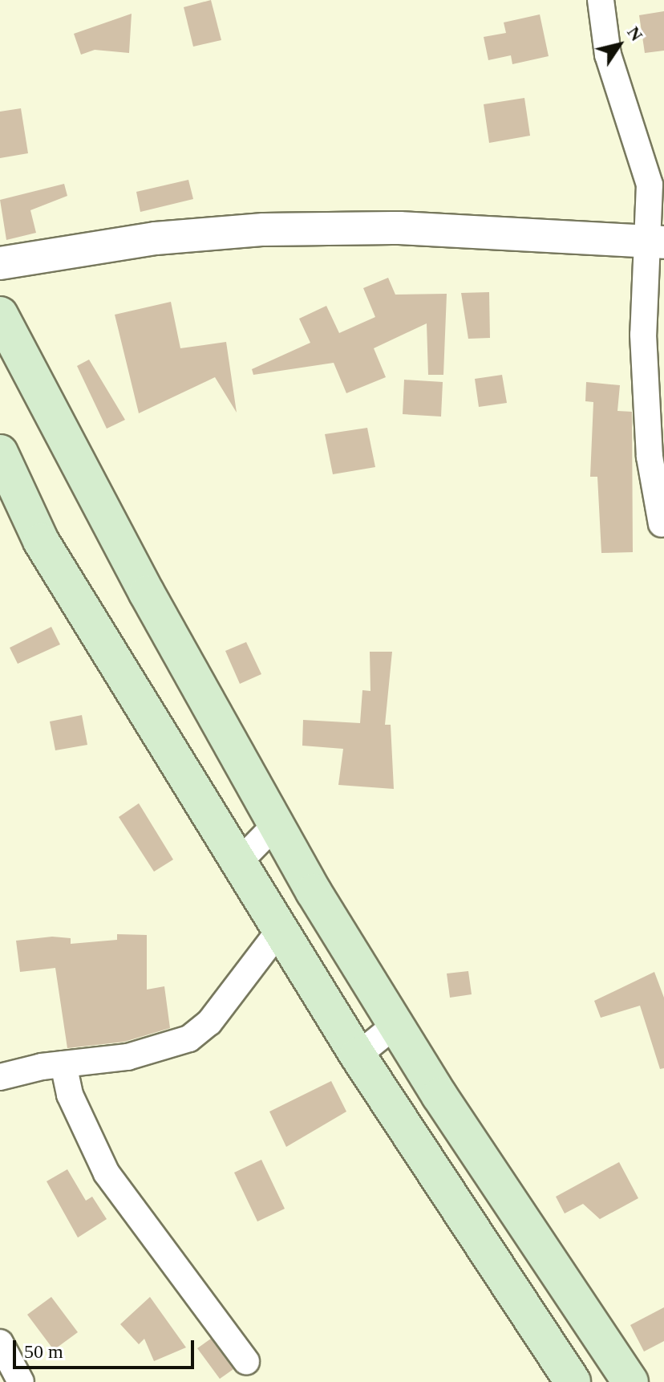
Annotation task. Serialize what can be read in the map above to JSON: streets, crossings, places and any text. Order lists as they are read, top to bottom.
{
  "scale_bar": "50 m",
  "north": "top right"
}
